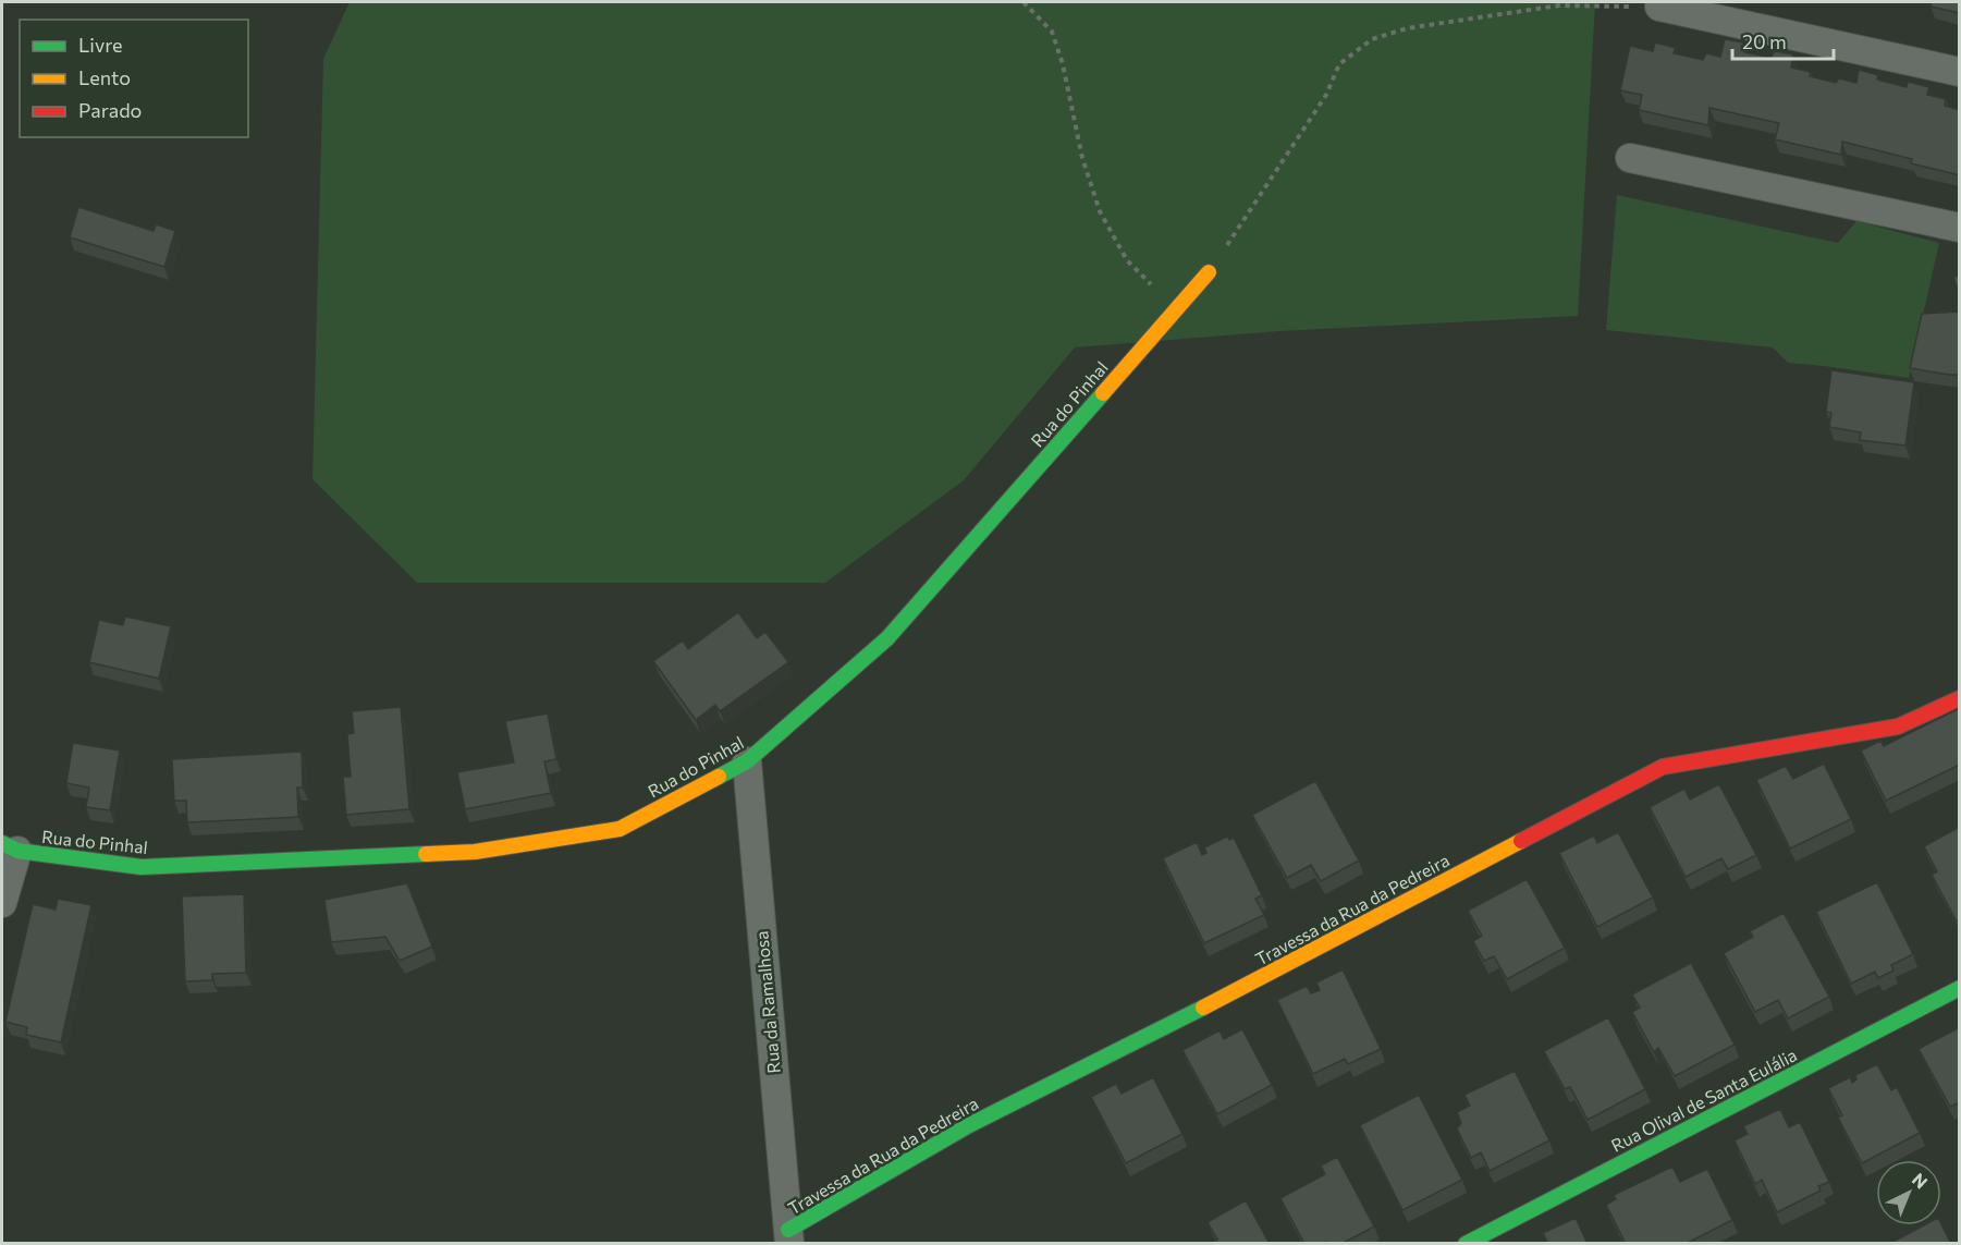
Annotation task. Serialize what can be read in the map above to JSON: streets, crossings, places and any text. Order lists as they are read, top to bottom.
{
  "streets": {
    "street": [
      "Rua do Pinhal",
      "Travessa da Rua da Pedreira",
      "Rua da Ramalhosa",
      "Rua Olival de Santa Eulália"
    ]
  },
  "crossings": [
    ["Rua do Pinhal", "Rua da Ramalhosa"],
    ["Travessa da Rua da Pedreira", "Rua da Ramalhosa"]
  ],
  "legend": ["Livre", "Lento", "Parado"],
  "scale_bar": "20 m",
  "north": "top right"
}
